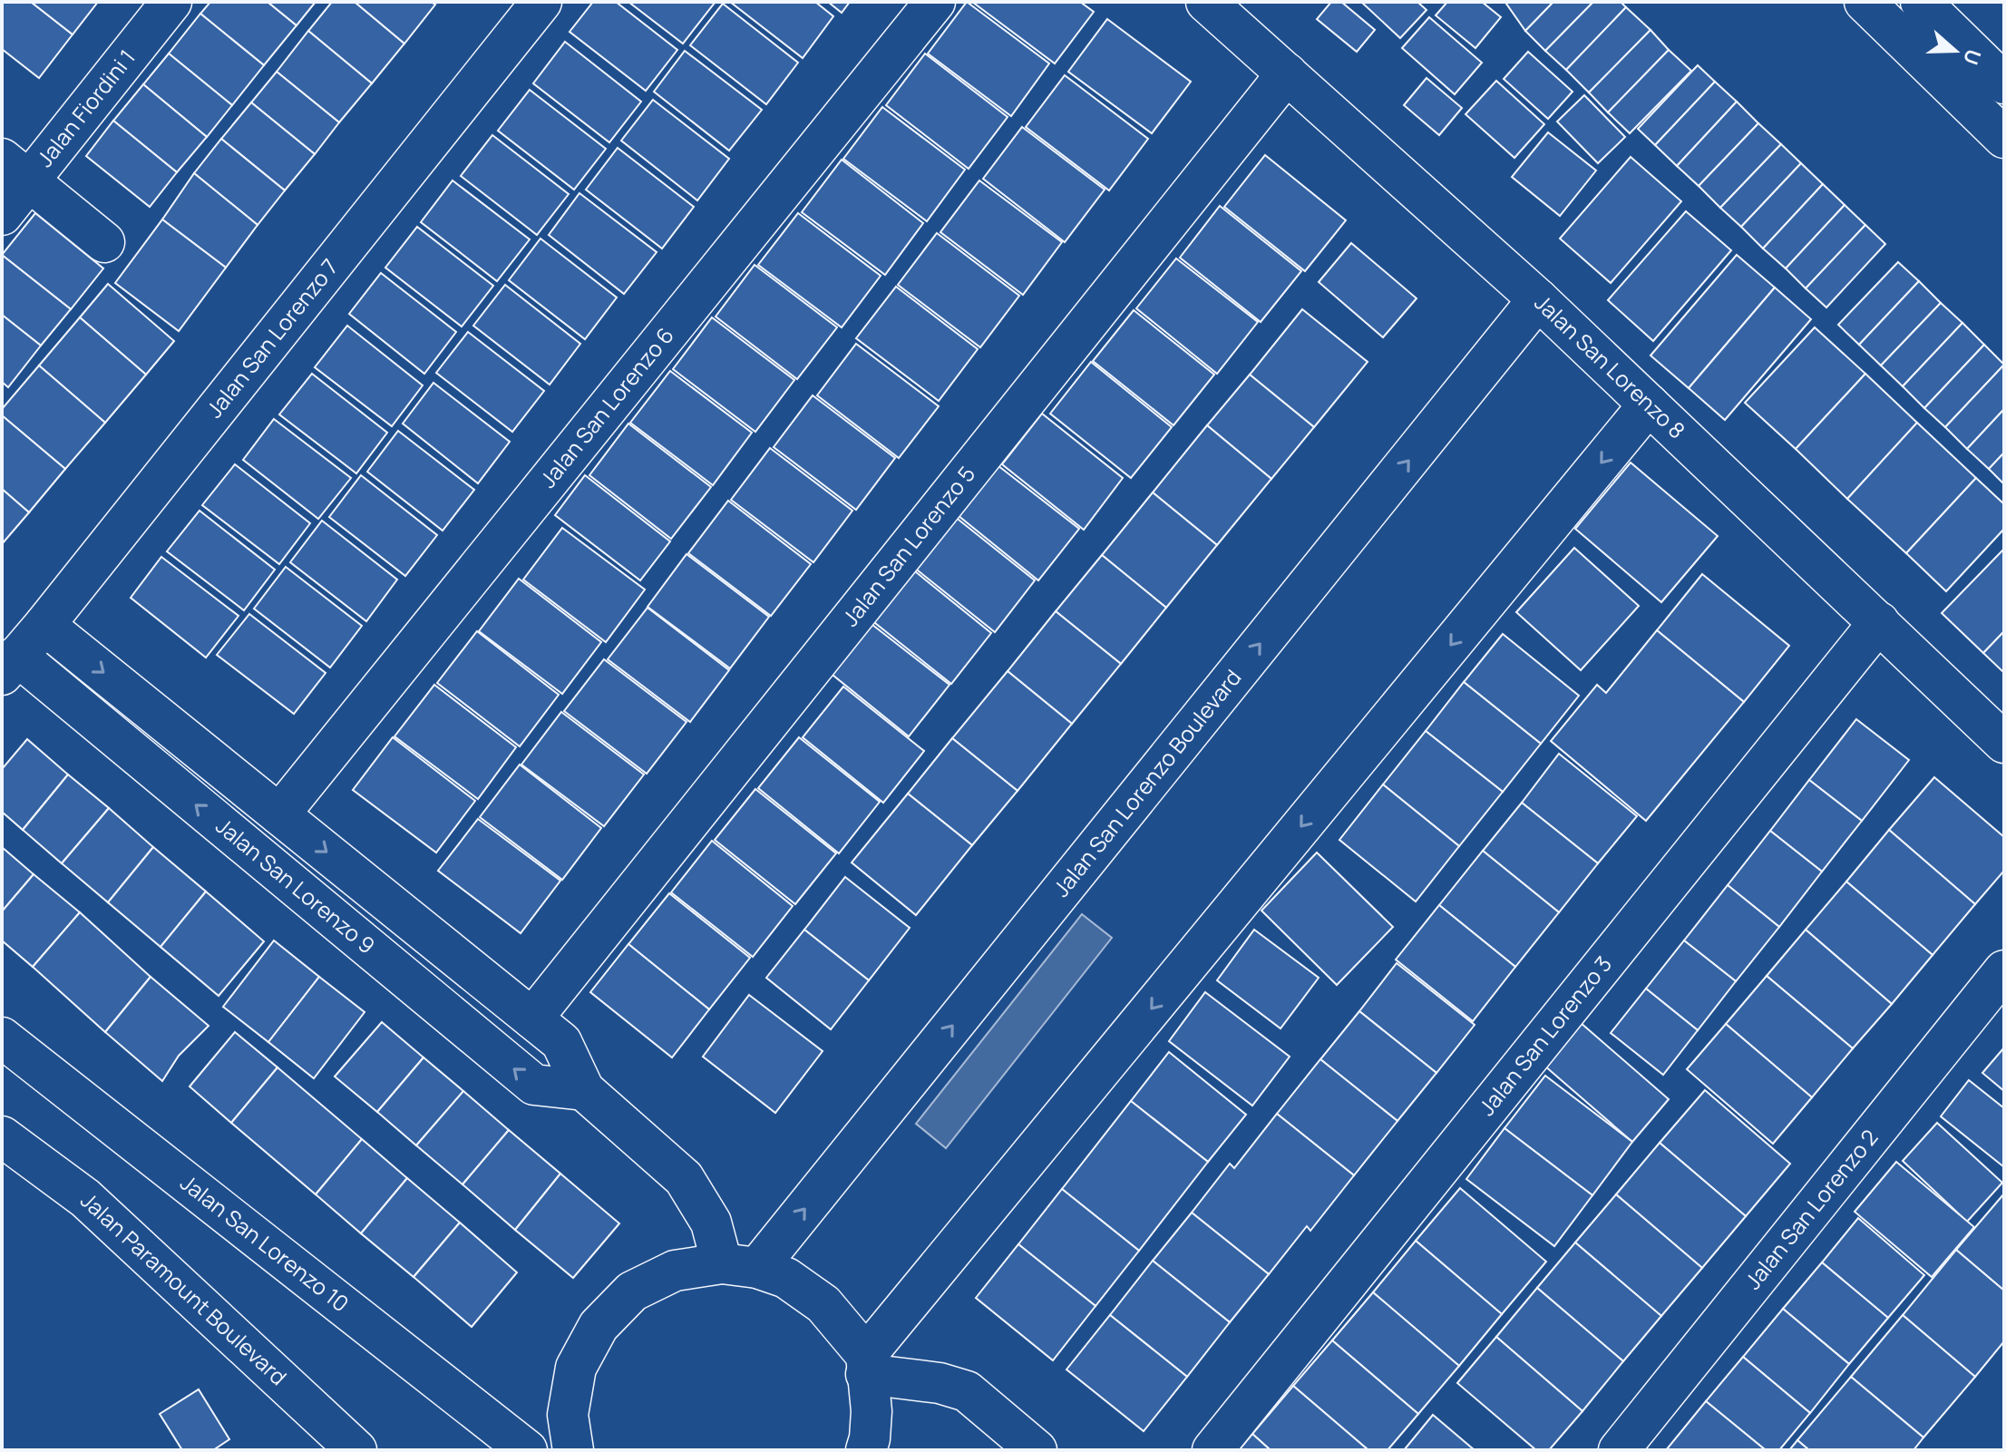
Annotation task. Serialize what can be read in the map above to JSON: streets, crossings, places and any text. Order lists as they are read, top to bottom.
{
  "streets": {
    "street": [
      "Jalan Fiordini 1",
      "Jalan San Lorenzo 7",
      "Jalan San Lorenzo 8",
      "Jalan San Lorenzo 6",
      "Jalan San Lorenzo 5",
      "Jalan San Lorenzo Boulevard",
      "Jalan San Lorenzo 9",
      "Jalan San Lorenzo 3",
      "Jalan San Lorenzo 2",
      "Jalan San Lorenzo 10",
      "Jalan Paramount Boulevard"
    ]
  },
  "crossings": [
    ["Jalan San Lorenzo 7", "Jalan San Lorenzo 9"],
    ["Jalan San Lorenzo 8", "Jalan San Lorenzo 5"],
    ["Jalan San Lorenzo 8", "Jalan San Lorenzo Boulevard"],
    ["Jalan San Lorenzo 8", "Jalan San Lorenzo 3"],
    ["Jalan San Lorenzo 6", "Jalan San Lorenzo 9"],
    ["Jalan San Lorenzo 5", "Jalan San Lorenzo 9"],
    ["Jalan San Lorenzo Boulevard", "Jalan San Lorenzo 9"]
  ],
  "north": "right"
}
